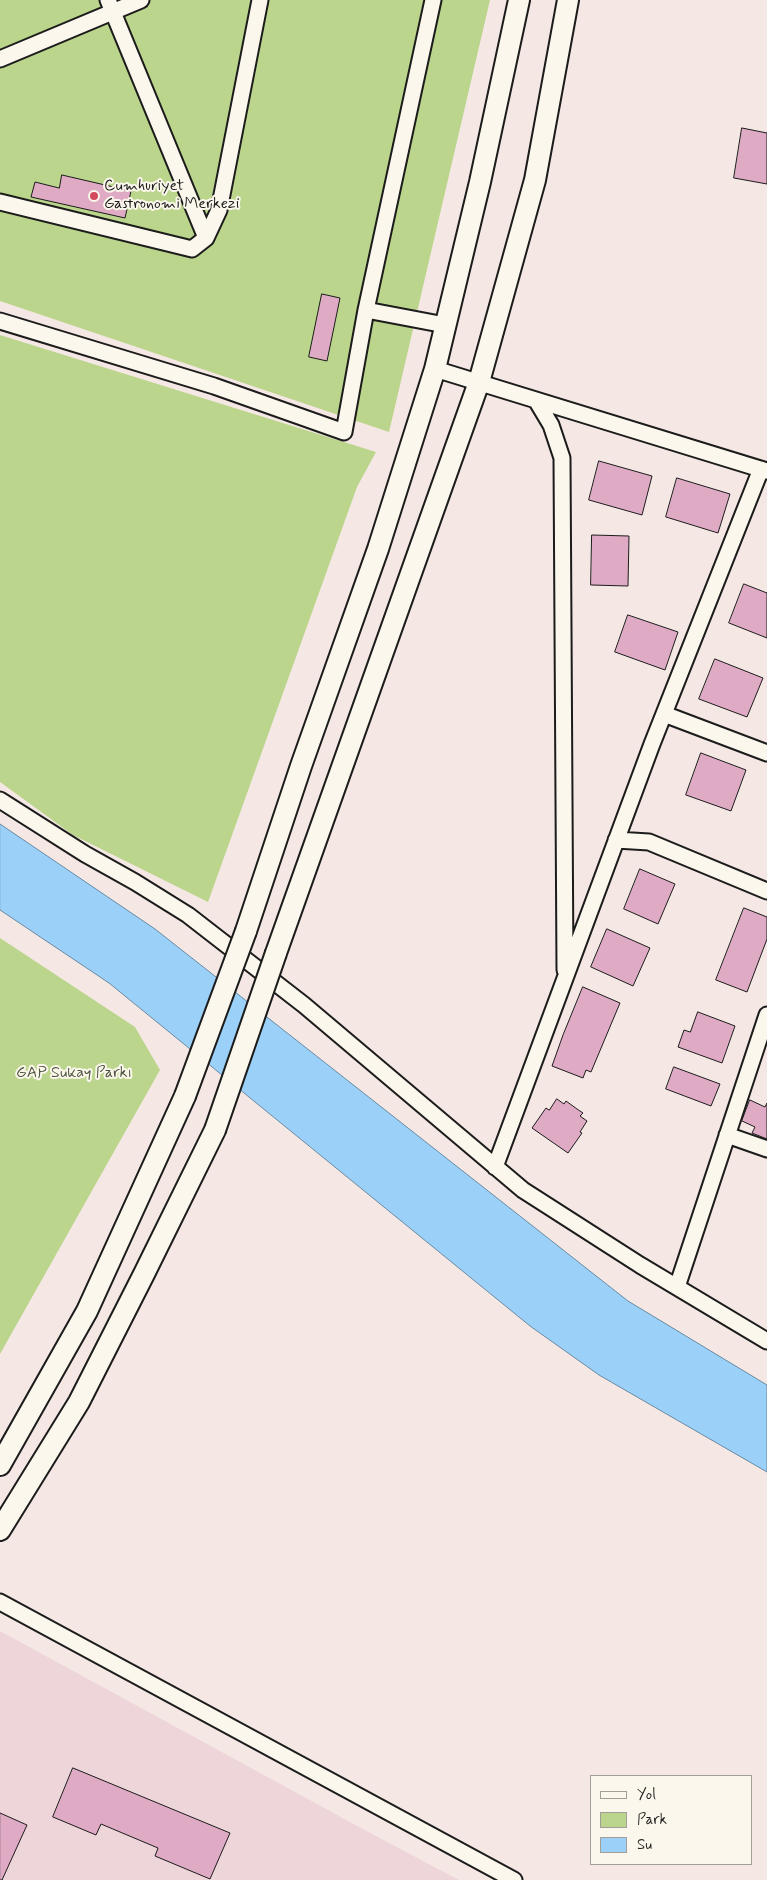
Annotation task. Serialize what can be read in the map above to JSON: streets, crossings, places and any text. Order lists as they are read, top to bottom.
{
  "parks": ["GAP Sukay Parkı"],
  "places": ["Cumhuriyet Gastronomi Merkezi"],
  "legend": ["Yol", "Park", "Su"]
}
